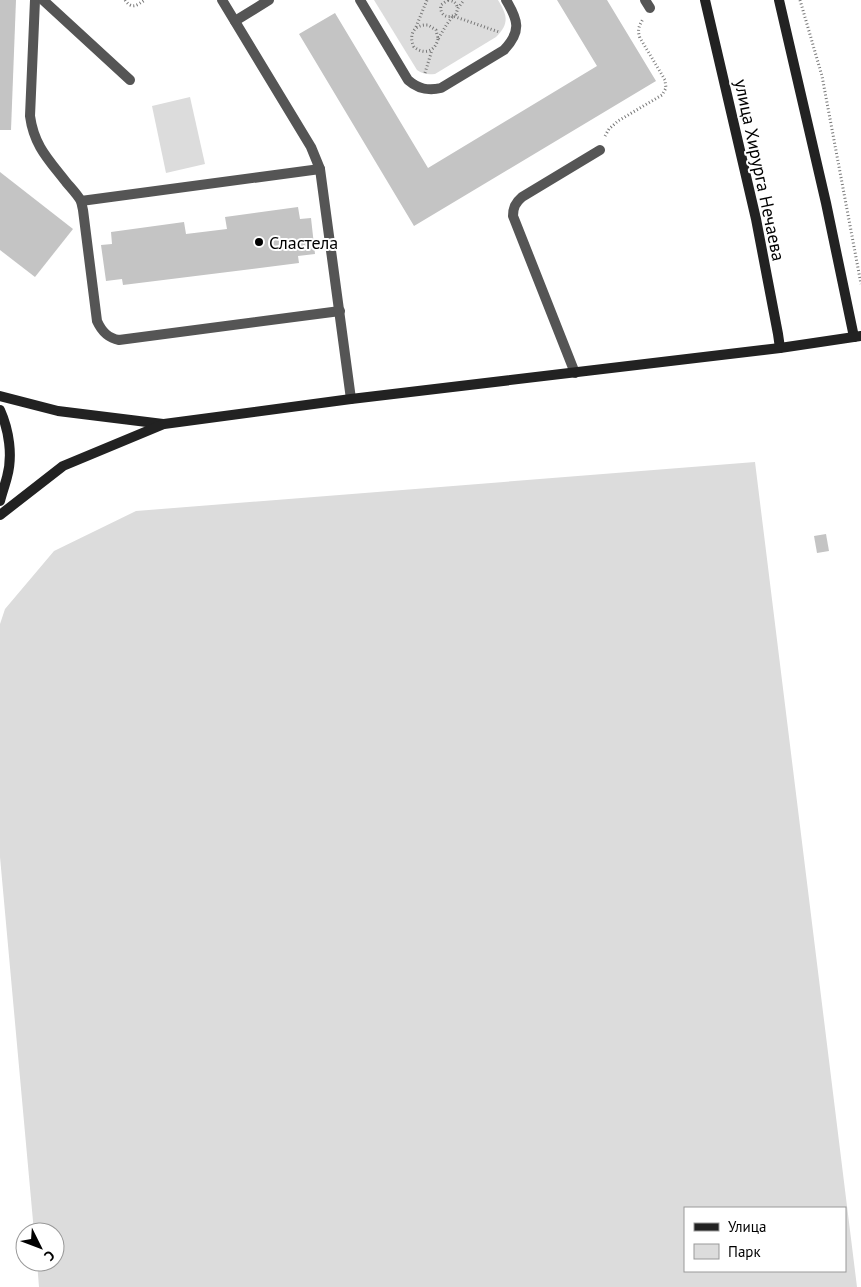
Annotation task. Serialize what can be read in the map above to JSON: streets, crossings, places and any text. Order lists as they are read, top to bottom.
{
  "streets": {
    "main road": ["улица Хирурга Нечаева"]
  },
  "places": ["Сластела"],
  "legend": ["Улица", "Парк"],
  "north": "bottom right"
}
